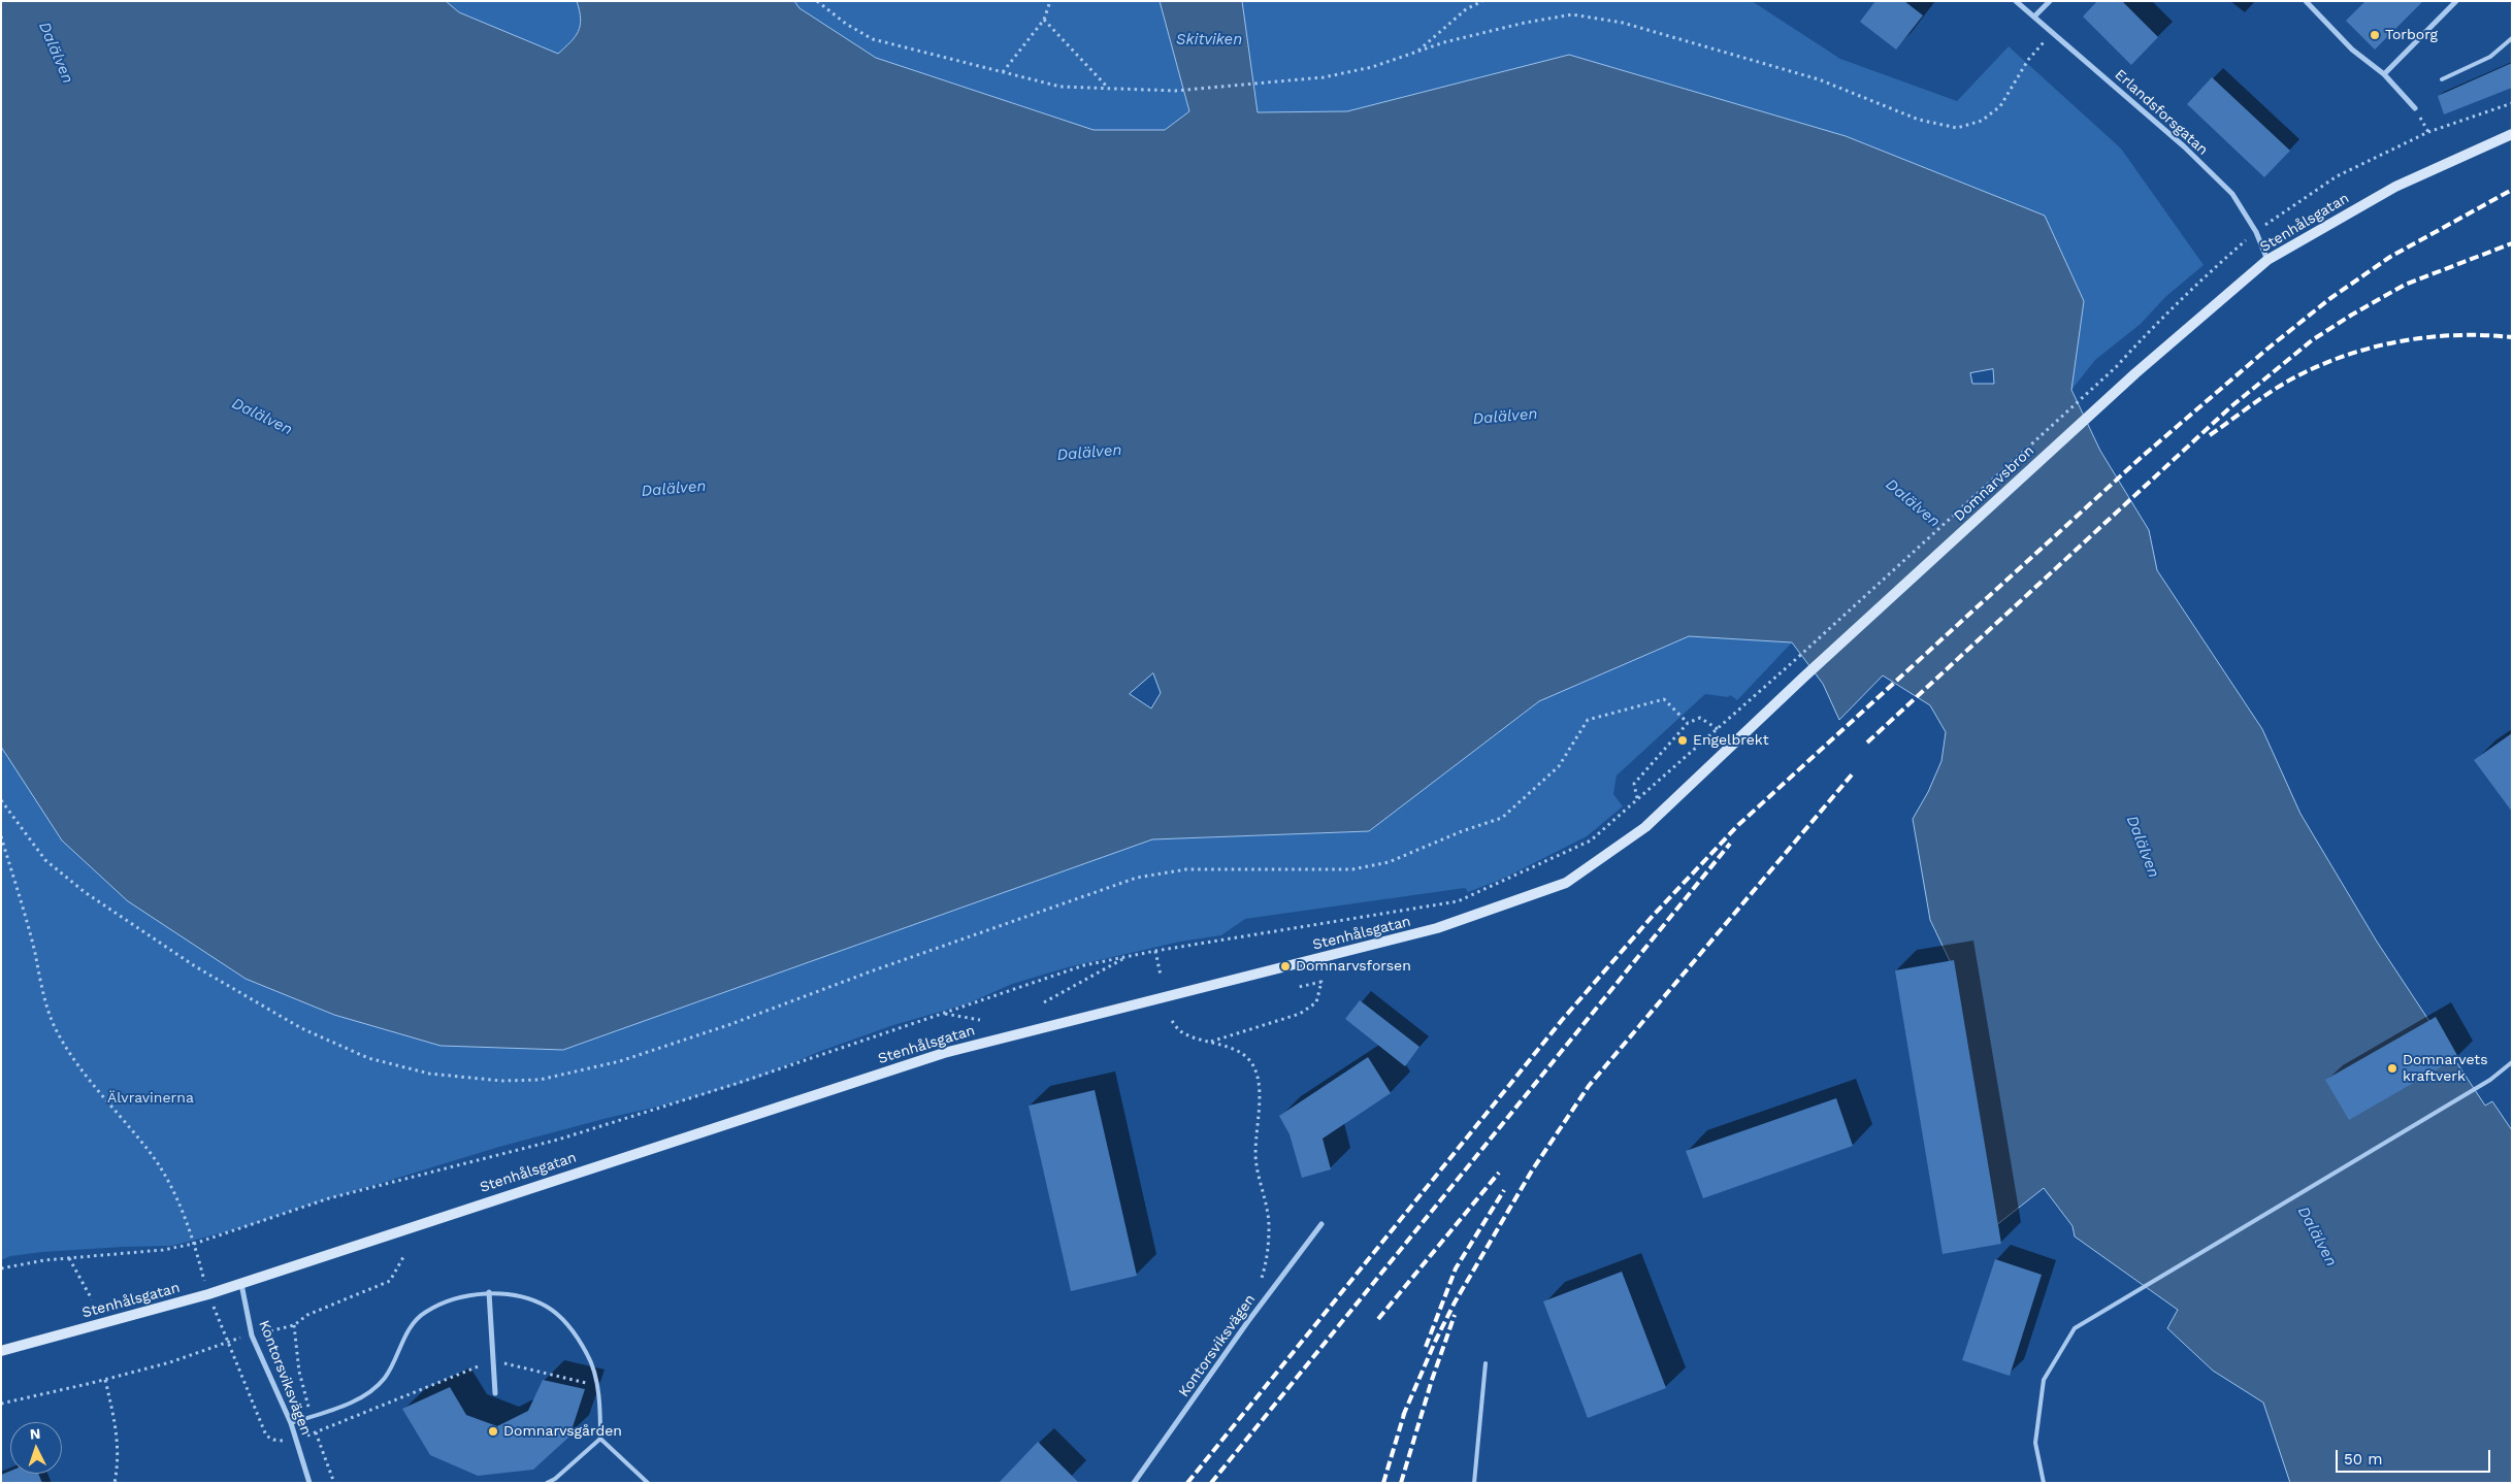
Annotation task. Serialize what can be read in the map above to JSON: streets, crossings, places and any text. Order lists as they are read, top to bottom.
{
  "streets": {
    "street": [
      "Erlandsforsgatan",
      "Stenhålsgatan",
      "Domnarvsbron",
      "Kontorsviksvägen"
    ]
  },
  "crossings": [
    ["Erlandsforsgatan", "Stenhålsgatan"],
    ["Erlandsforsgatan", "Domnarvsbron"],
    ["Stenhålsgatan", "Domnarvsbron"],
    ["Stenhålsgatan", "Kontorsviksvägen"]
  ],
  "water": ["Skitviken", "Dalälven"],
  "parks": ["Älvravinerna"],
  "places": [
    "Torborg",
    "Engelbrekt",
    "Domnarvsforsen",
    "Domnarvets kraftverk",
    "Domnarvsgården"
  ],
  "scale_bar": "50 m",
  "north": "top"
}
